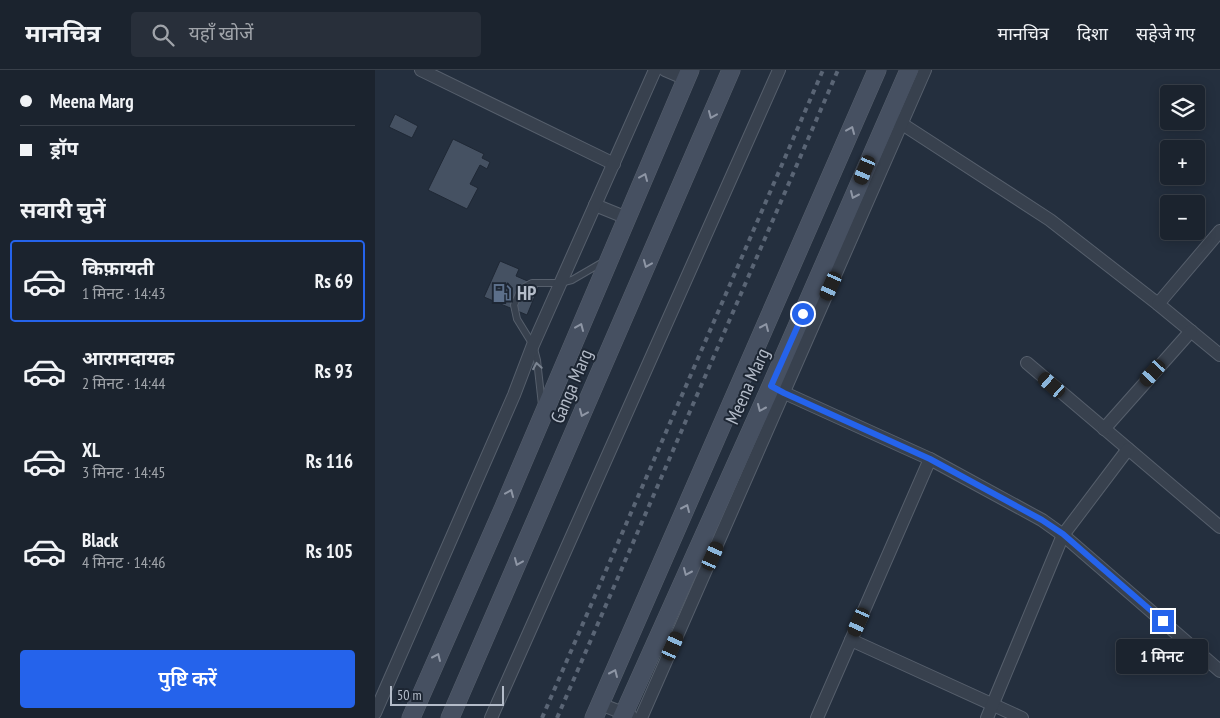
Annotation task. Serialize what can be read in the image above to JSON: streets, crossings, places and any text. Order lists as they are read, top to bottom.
{
  "streets": {
    "street": ["Ganga Marg", "Meena Marg"]
  },
  "places": {
    "fuel station": ["HP"]
  },
  "scale_bar": "50 m",
  "page": {
    "header": "मानचित्र",
    "search": "यहाँ खोजें",
    "nav": ["मानचित्र", "दिशा", "सहेजे गए"],
    "banner": ["Meena Marg", "ड्रॉप"],
    "map_buttons": ["+", "−"],
    "heading": "सवारी चुनें",
    "list": [
      {
        "name": "किफ़ायती",
        "note": "1 मिनट · 14:43",
        "value": "Rs 69"
      },
      {
        "name": "आरामदायक",
        "note": "2 मिनट · 14:44",
        "value": "Rs 93"
      },
      {
        "name": "XL",
        "note": "3 मिनट · 14:45",
        "value": "Rs 116"
      },
      {
        "name": "Black",
        "note": "4 मिनट · 14:46",
        "value": "Rs 105"
      }
    ],
    "bubble": "1 मिनट",
    "buttons": "पुष्टि करें",
    "scale": "50 m"
  }
}
